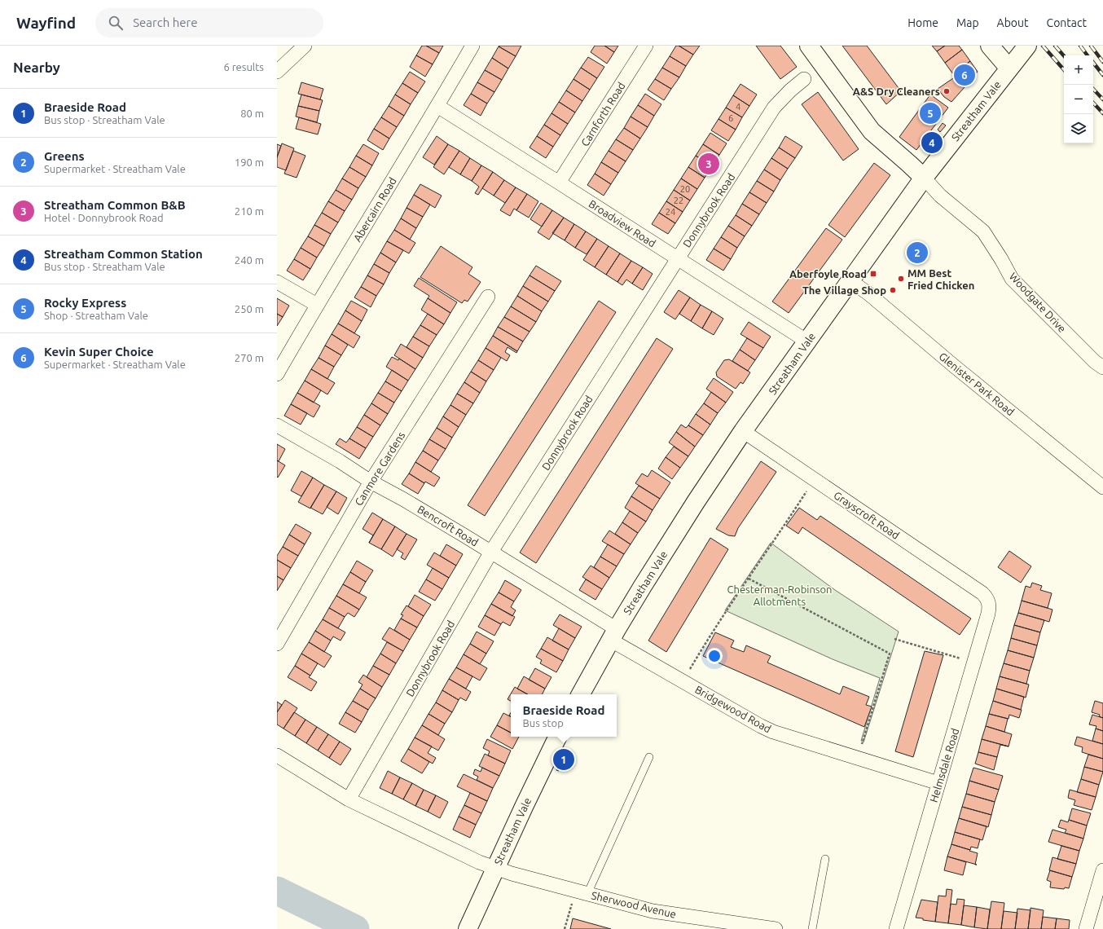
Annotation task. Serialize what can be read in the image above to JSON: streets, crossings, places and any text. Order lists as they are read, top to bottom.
{
  "streets": {
    "main road": ["Streatham Vale"],
    "street": [
      "Carnforth Road",
      "Abercairn Road",
      "Donnybrook Road",
      "Broadview Road",
      "Woodgate Drive",
      "Glenister Park Road",
      "Canmore Gardens",
      "Grayscroft Road",
      "Bencroft Road",
      "Bridgewood Road",
      "Helmsdale Road",
      "Sherwood Avenue"
    ]
  },
  "crossings": [
    ["Streatham Vale", "Broadview Road"],
    ["Streatham Vale", "Woodgate Drive"],
    ["Streatham Vale", "Glenister Park Road"],
    ["Streatham Vale", "Grayscroft Road"],
    ["Streatham Vale", "Bencroft Road"],
    ["Streatham Vale", "Bridgewood Road"],
    ["Streatham Vale", "Sherwood Avenue"],
    ["Carnforth Road", "Broadview Road"],
    ["Abercairn Road", "Broadview Road"],
    ["Donnybrook Road", "Broadview Road"],
    ["Donnybrook Road", "Bencroft Road"],
    ["Donnybrook Road", "Sherwood Avenue"],
    ["Canmore Gardens", "Bencroft Road"],
    ["Grayscroft Road", "Helmsdale Road"],
    ["Bencroft Road", "Bridgewood Road"],
    ["Bridgewood Road", "Helmsdale Road"]
  ],
  "parks": ["Chesterman-Robinson Allotments"],
  "places": {
    "other": ["A&S Dry Cleaners", "MM Best Fried Chicken", "The Village Shop"],
    "transit": ["Aberfoyle Road"]
  },
  "house_numbers": [
    "4",
    "6",
    "20",
    "22",
    "24"
  ],
  "page": {
    "header": "Wayfind",
    "search": "Search here",
    "nav": [
      "Home",
      "Map",
      "About",
      "Contact"
    ],
    "heading": ["Nearby", "6 results"],
    "map_buttons": ["+", "−"],
    "pins": [
      "6",
      "5",
      "4",
      "3",
      "2",
      "1"
    ],
    "list": [
      {
        "mark": "1",
        "name": "Braeside Road",
        "note": "Bus stop · Streatham Vale",
        "value": "80 m"
      },
      {
        "mark": "2",
        "name": "Greens",
        "note": "Supermarket · Streatham Vale",
        "value": "190 m"
      },
      {
        "mark": "3",
        "name": "Streatham Common B&B",
        "note": "Hotel · Donnybrook Road",
        "value": "210 m"
      },
      {
        "mark": "4",
        "name": "Streatham Common Station",
        "note": "Bus stop · Streatham Vale",
        "value": "240 m"
      },
      {
        "mark": "5",
        "name": "Rocky Express",
        "note": "Shop · Streatham Vale",
        "value": "250 m"
      },
      {
        "mark": "6",
        "name": "Kevin Super Choice",
        "note": "Supermarket · Streatham Vale",
        "value": "270 m"
      }
    ],
    "popup": ["Braeside Road", "Bus stop"]
  }
}
